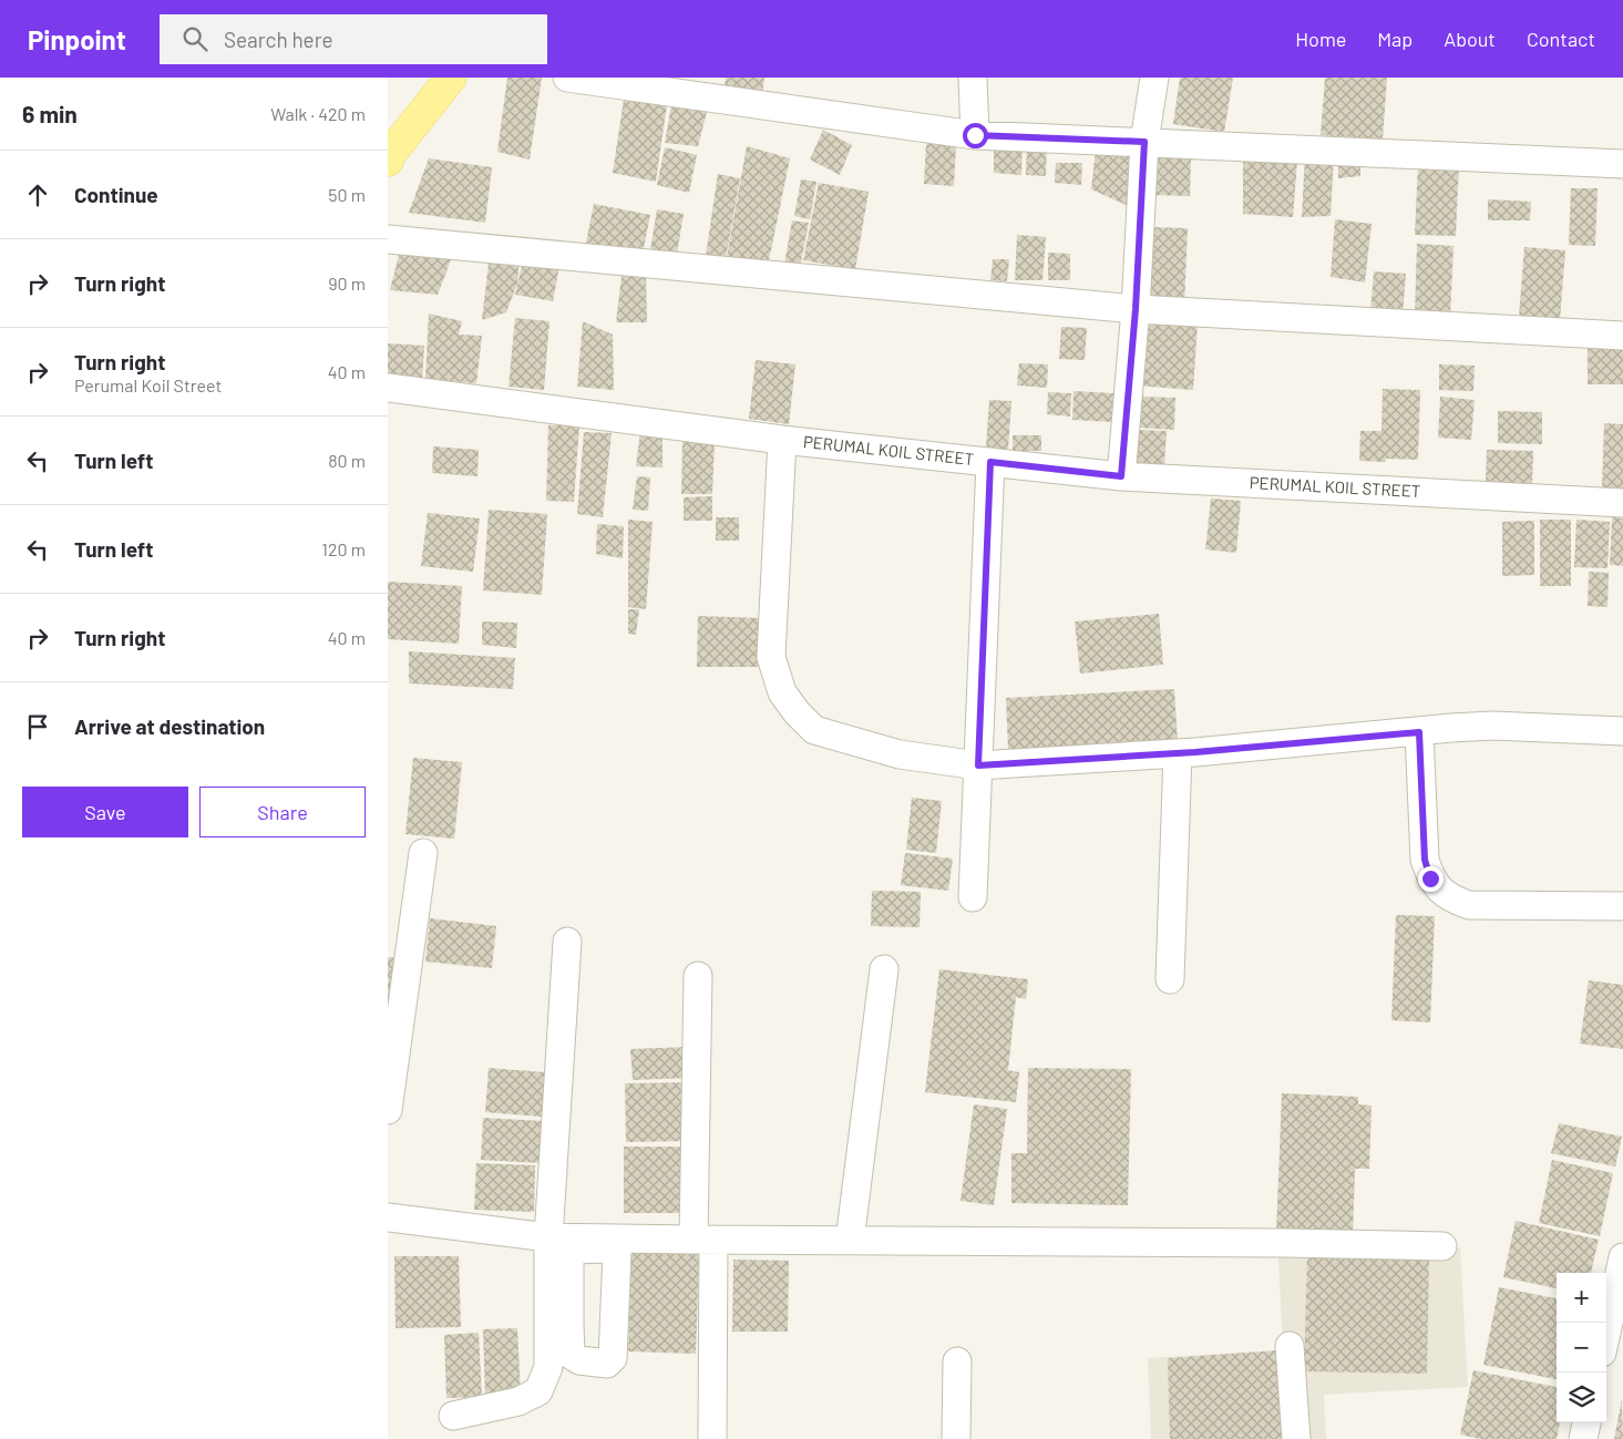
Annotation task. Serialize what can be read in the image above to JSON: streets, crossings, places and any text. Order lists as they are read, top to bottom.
{
  "streets": {
    "street": ["PERUMAL KOIL STREET"]
  },
  "page": {
    "header": "Pinpoint",
    "search": "Search here",
    "nav": [
      "Home",
      "Map",
      "About",
      "Contact"
    ],
    "heading": ["6 min", "Walk · 420 m"],
    "list": [
      ["Continue", "50 m"],
      ["Turn right", "90 m"],
      ["Turn right", "Perumal Koil Street", "40 m"],
      ["Turn left", "80 m"],
      ["Turn left", "120 m"],
      ["Turn right", "40 m"],
      "Arrive at destination"
    ],
    "buttons": ["Save", "Share"],
    "map_buttons": ["+", "−"]
  }
}
